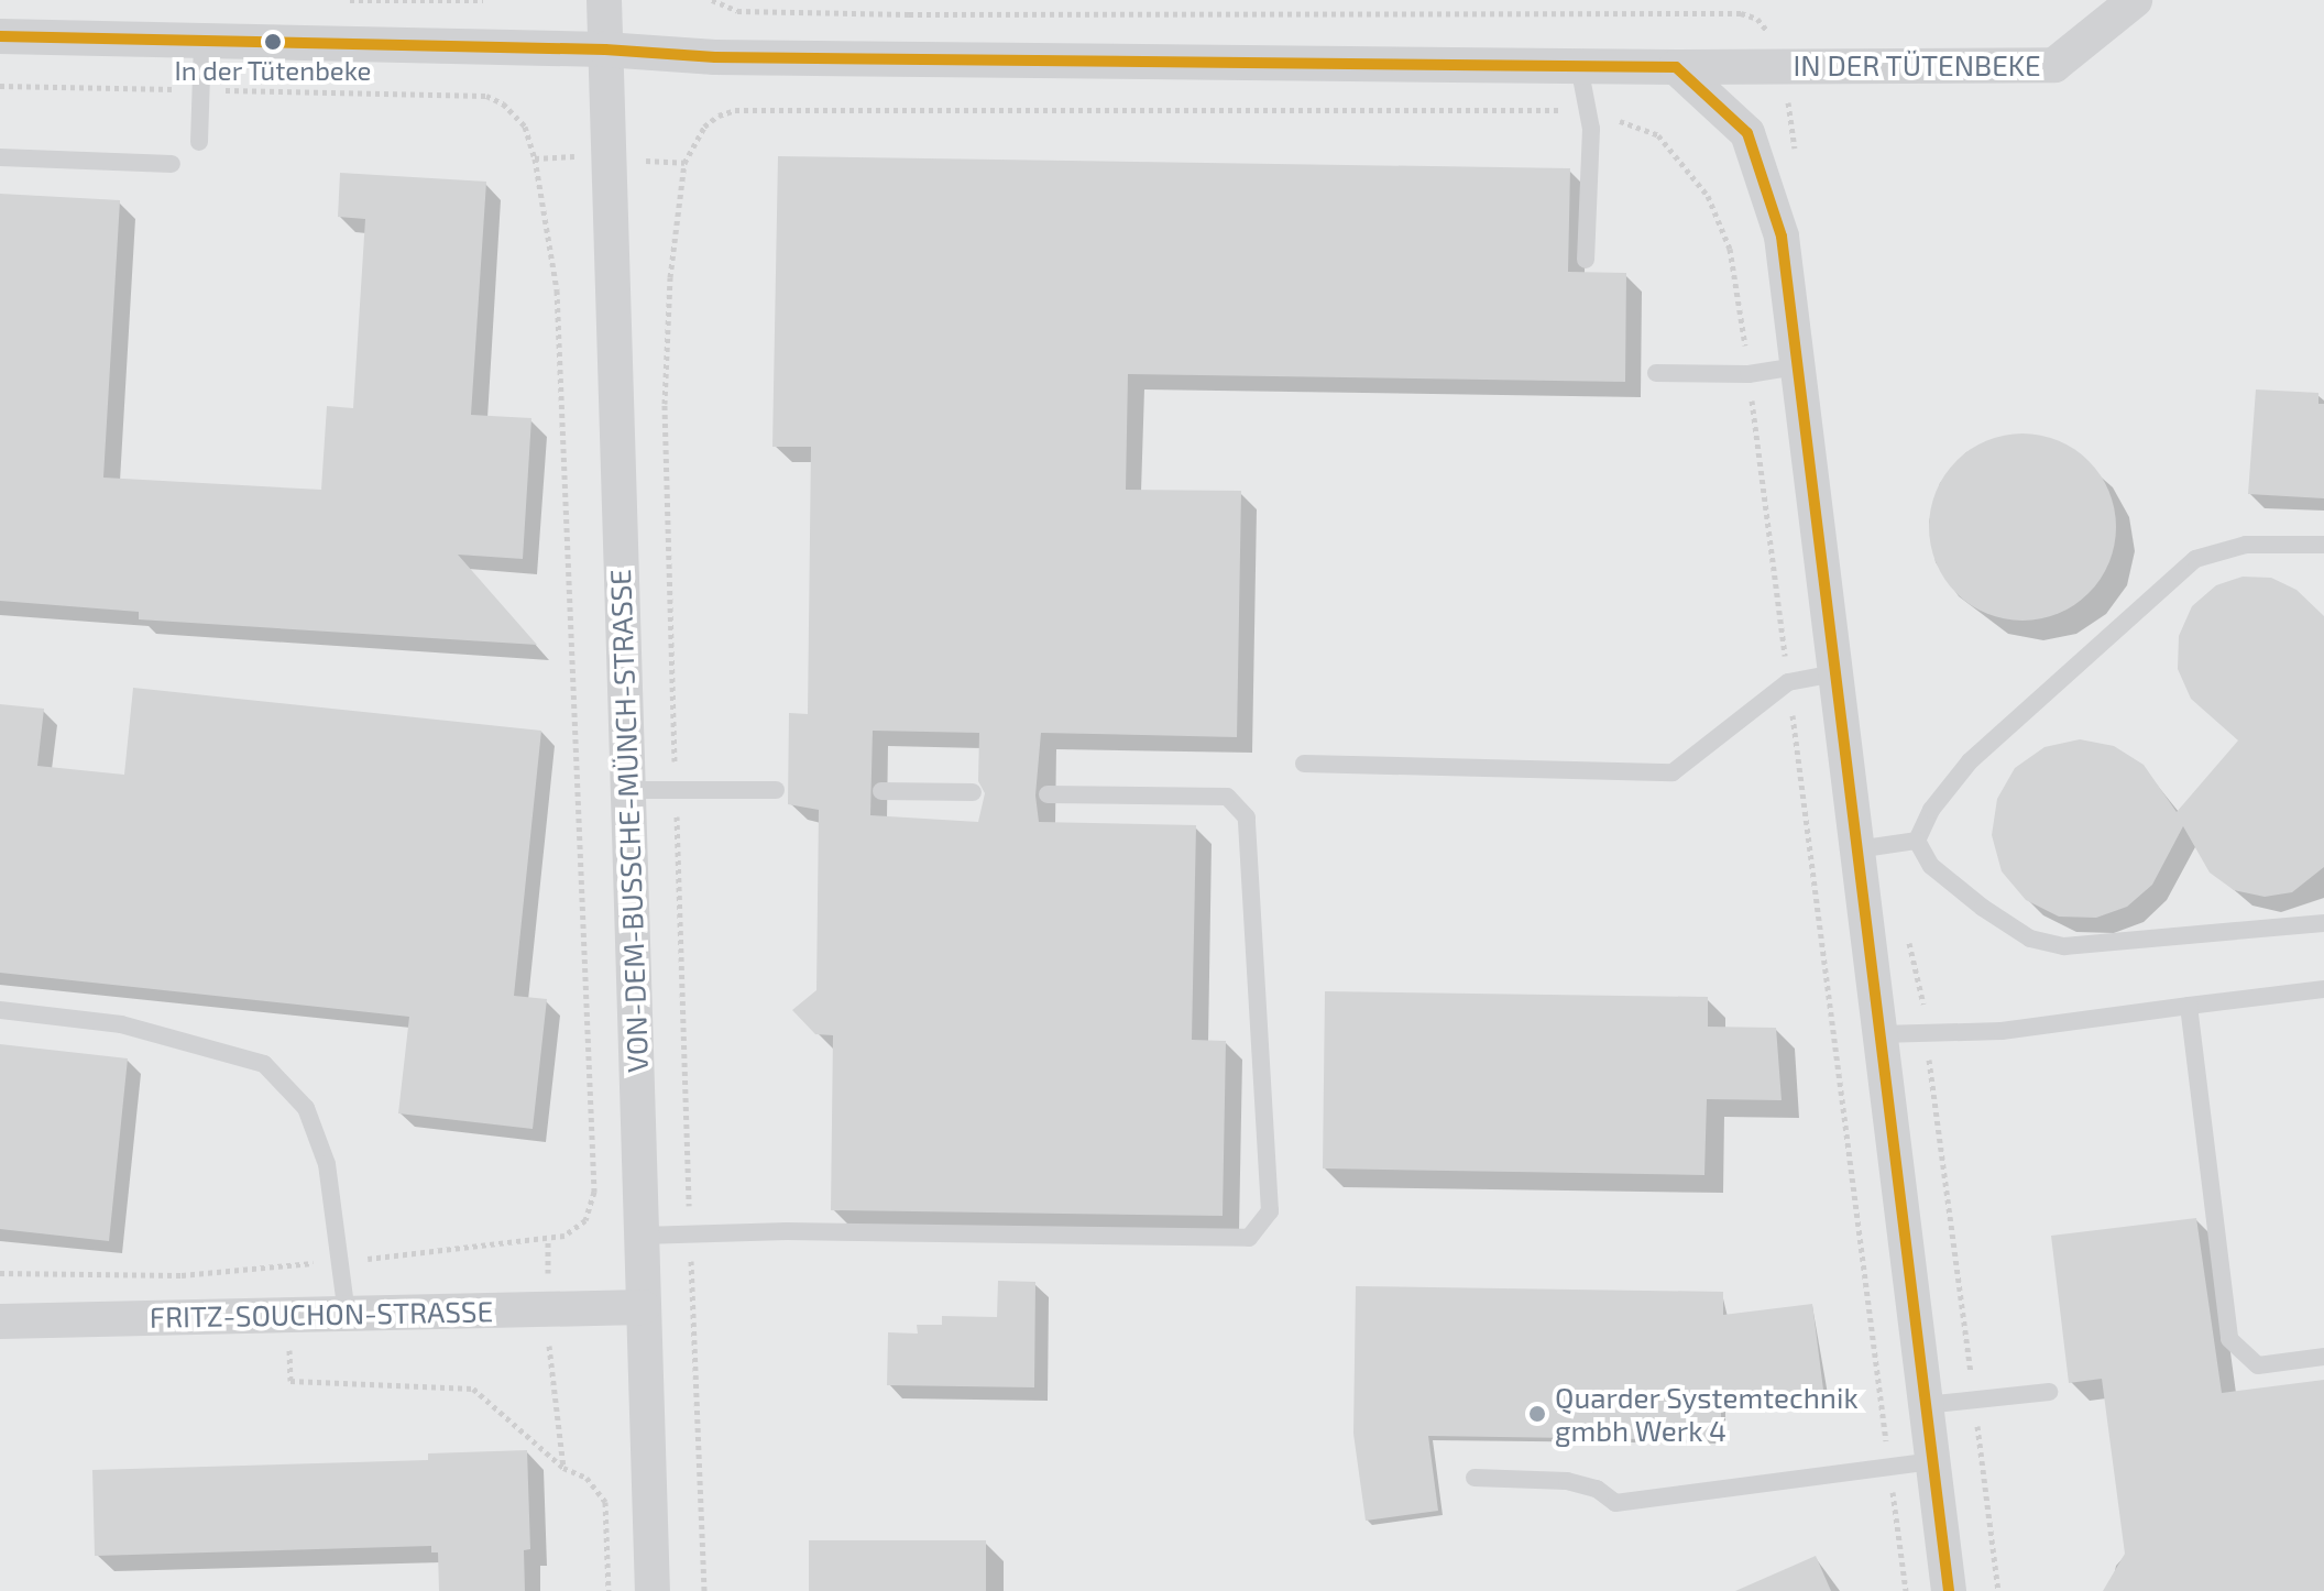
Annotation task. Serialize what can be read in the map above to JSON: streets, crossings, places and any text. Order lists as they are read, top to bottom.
{
  "streets": {
    "street": ["IN DER TÜTENBEKE", "VON-DEM-BUSSCHE-MÜNCH-STRASSE", "FRITZ-SOUCHON-STRASSE"]
  },
  "crossings": [
    ["IN DER TÜTENBEKE", "VON-DEM-BUSSCHE-MÜNCH-STRASSE"],
    ["VON-DEM-BUSSCHE-MÜNCH-STRASSE", "FRITZ-SOUCHON-STRASSE"]
  ],
  "places": ["In der Tütenbeke", "Quarder Systemtechnik gmbh Werk 4"]
}
